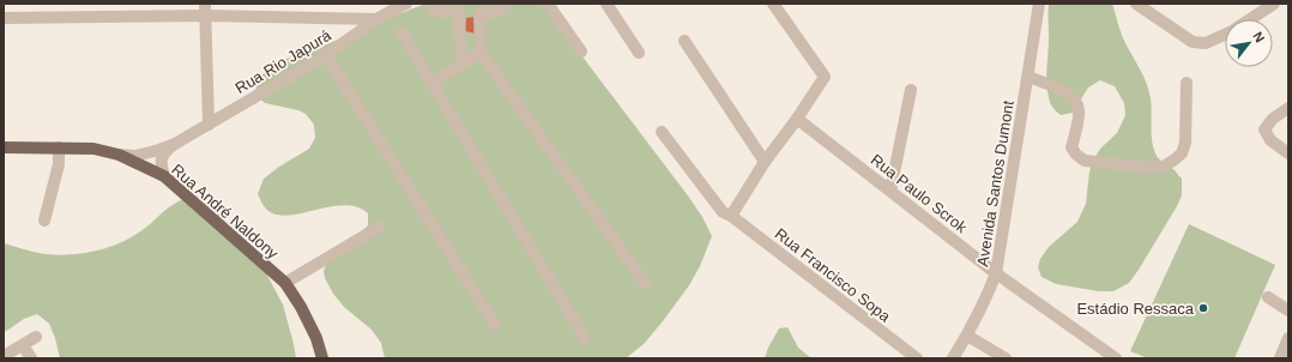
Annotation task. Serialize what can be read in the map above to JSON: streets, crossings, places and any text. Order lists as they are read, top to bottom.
{
  "streets": {
    "main road": ["Rua André Naldony"],
    "street": [
      "Rua Rio Japurá",
      "Avenida Santos Dumont",
      "Rua Paulo Scrok",
      "Rua Francisco Sopa"
    ]
  },
  "crossings": [
    ["Rua Rio Japurá", "Rua André Naldony"],
    ["Avenida Santos Dumont", "Rua Paulo Scrok"]
  ],
  "places": ["Estádio Ressaca"],
  "north": "top right"
}
